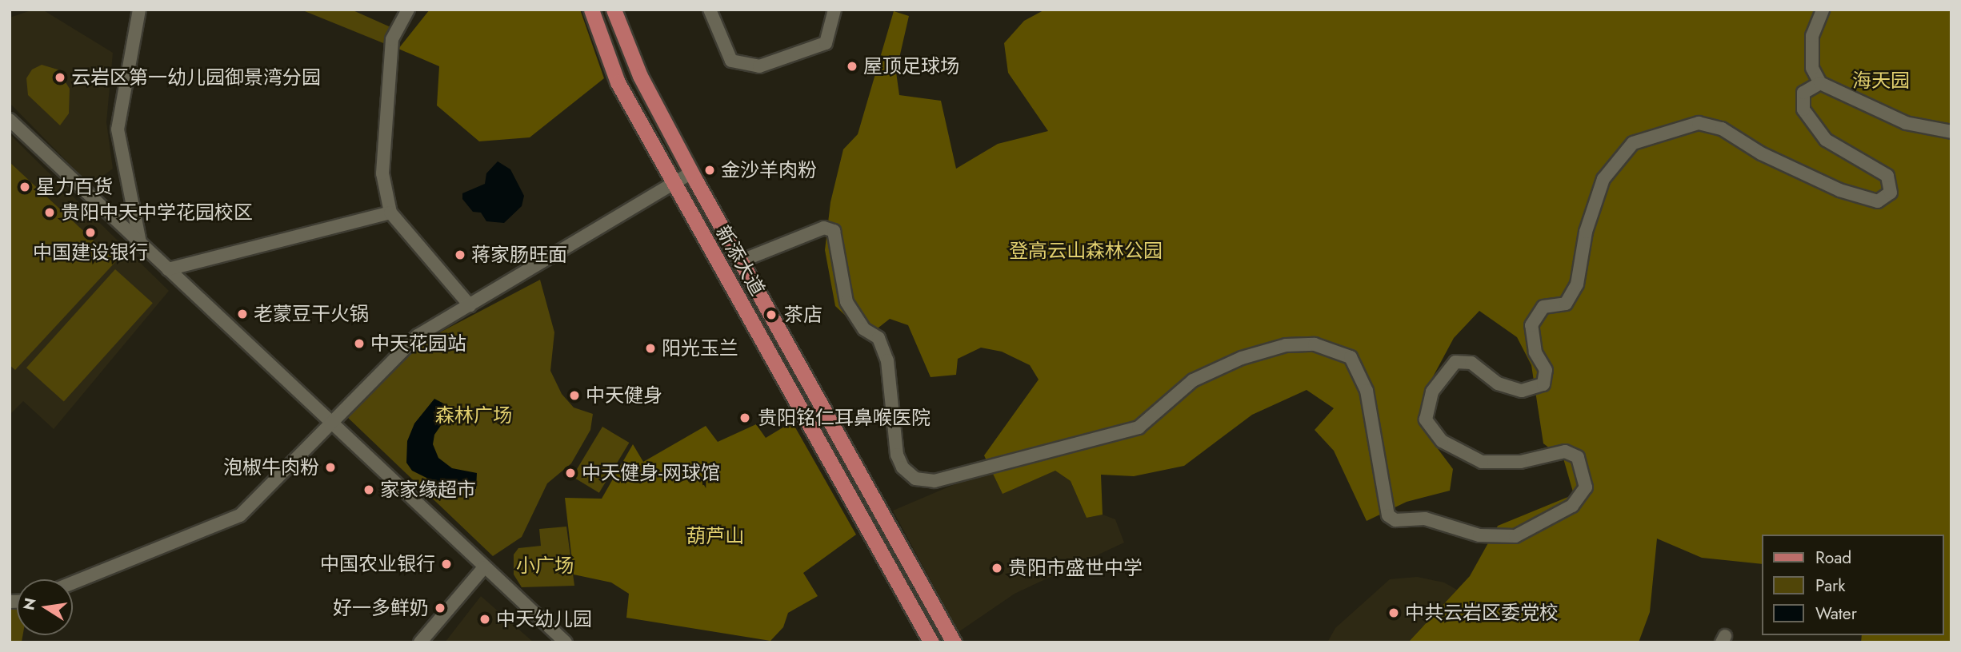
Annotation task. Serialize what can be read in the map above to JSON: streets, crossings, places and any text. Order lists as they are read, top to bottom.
{
  "streets": {
    "main road": ["新添大道"]
  },
  "parks": [
    "海天园",
    "登高云山森林公园",
    "森林广场",
    "葫芦山",
    "小广场"
  ],
  "places": [
    "屋顶足球场",
    "云岩区第一幼儿园御景湾分园",
    "金沙羊肉粉",
    "星力百货",
    "贵阳中天中学花园校区",
    "中国建设银行",
    "蒋家肠旺面",
    "老蒙豆干火锅",
    "茶店",
    "中天花园站",
    "阳光玉兰",
    "中天健身",
    "贵阳铭仁耳鼻喉医院",
    "泡椒牛肉粉",
    "中天健身-网球馆",
    "家家缘超市",
    "中国农业银行",
    "贵阳市盛世中学",
    "好一多鲜奶",
    "中共云岩区委党校",
    "中天幼儿园"
  ],
  "legend": ["Road", "Park", "Water"],
  "north": "left"
}
